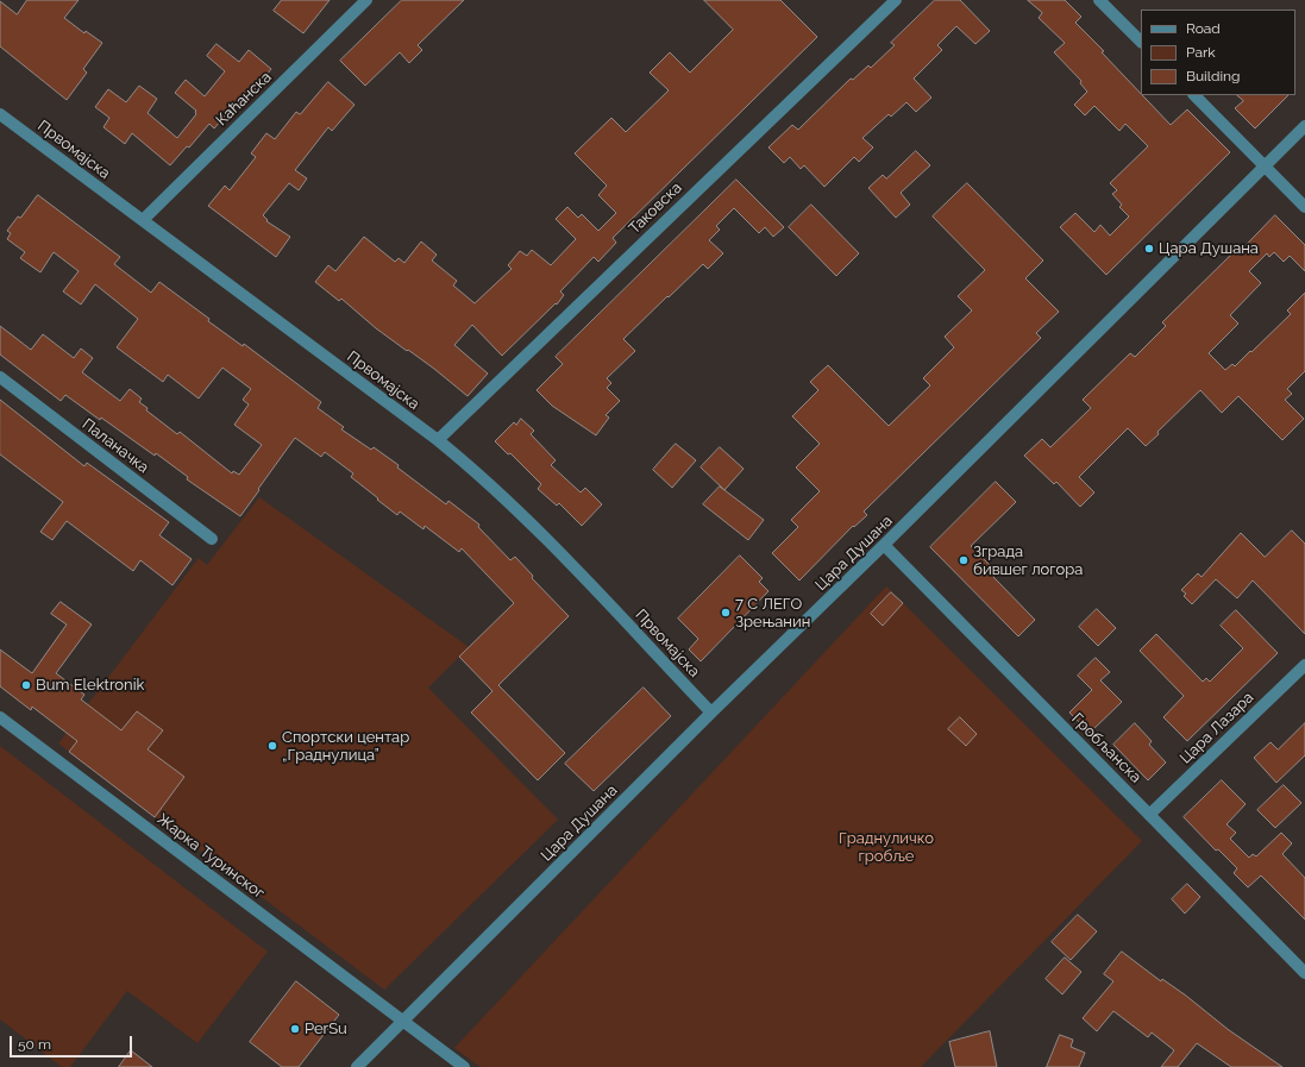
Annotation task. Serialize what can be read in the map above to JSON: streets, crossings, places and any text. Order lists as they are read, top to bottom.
{
  "streets": {
    "street": [
      "Каћанска",
      "Првомајска",
      "Таковска",
      "Паланачка",
      "Цара Душана",
      "Цара Лазара",
      "Гробљанска",
      "Жарка Туринског"
    ]
  },
  "crossings": [
    ["Каћанска", "Првомајска"],
    ["Првомајска", "Таковска"],
    ["Првомајска", "Цара Душана"],
    ["Цара Душана", "Гробљанска"],
    ["Цара Душана", "Жарка Туринског"],
    ["Цара Лазара", "Гробљанска"]
  ],
  "parks": ["Граднуличко гробље"],
  "places": [
    "Цара Душана",
    "Зграда бившег логора",
    "7 С ЛЕГО Зрењанин",
    "Bum Elektronik",
    "Спортски центар „Граднулица”",
    "PerSu"
  ],
  "legend": ["Road", "Park", "Building"],
  "scale_bar": "50 m"
}
